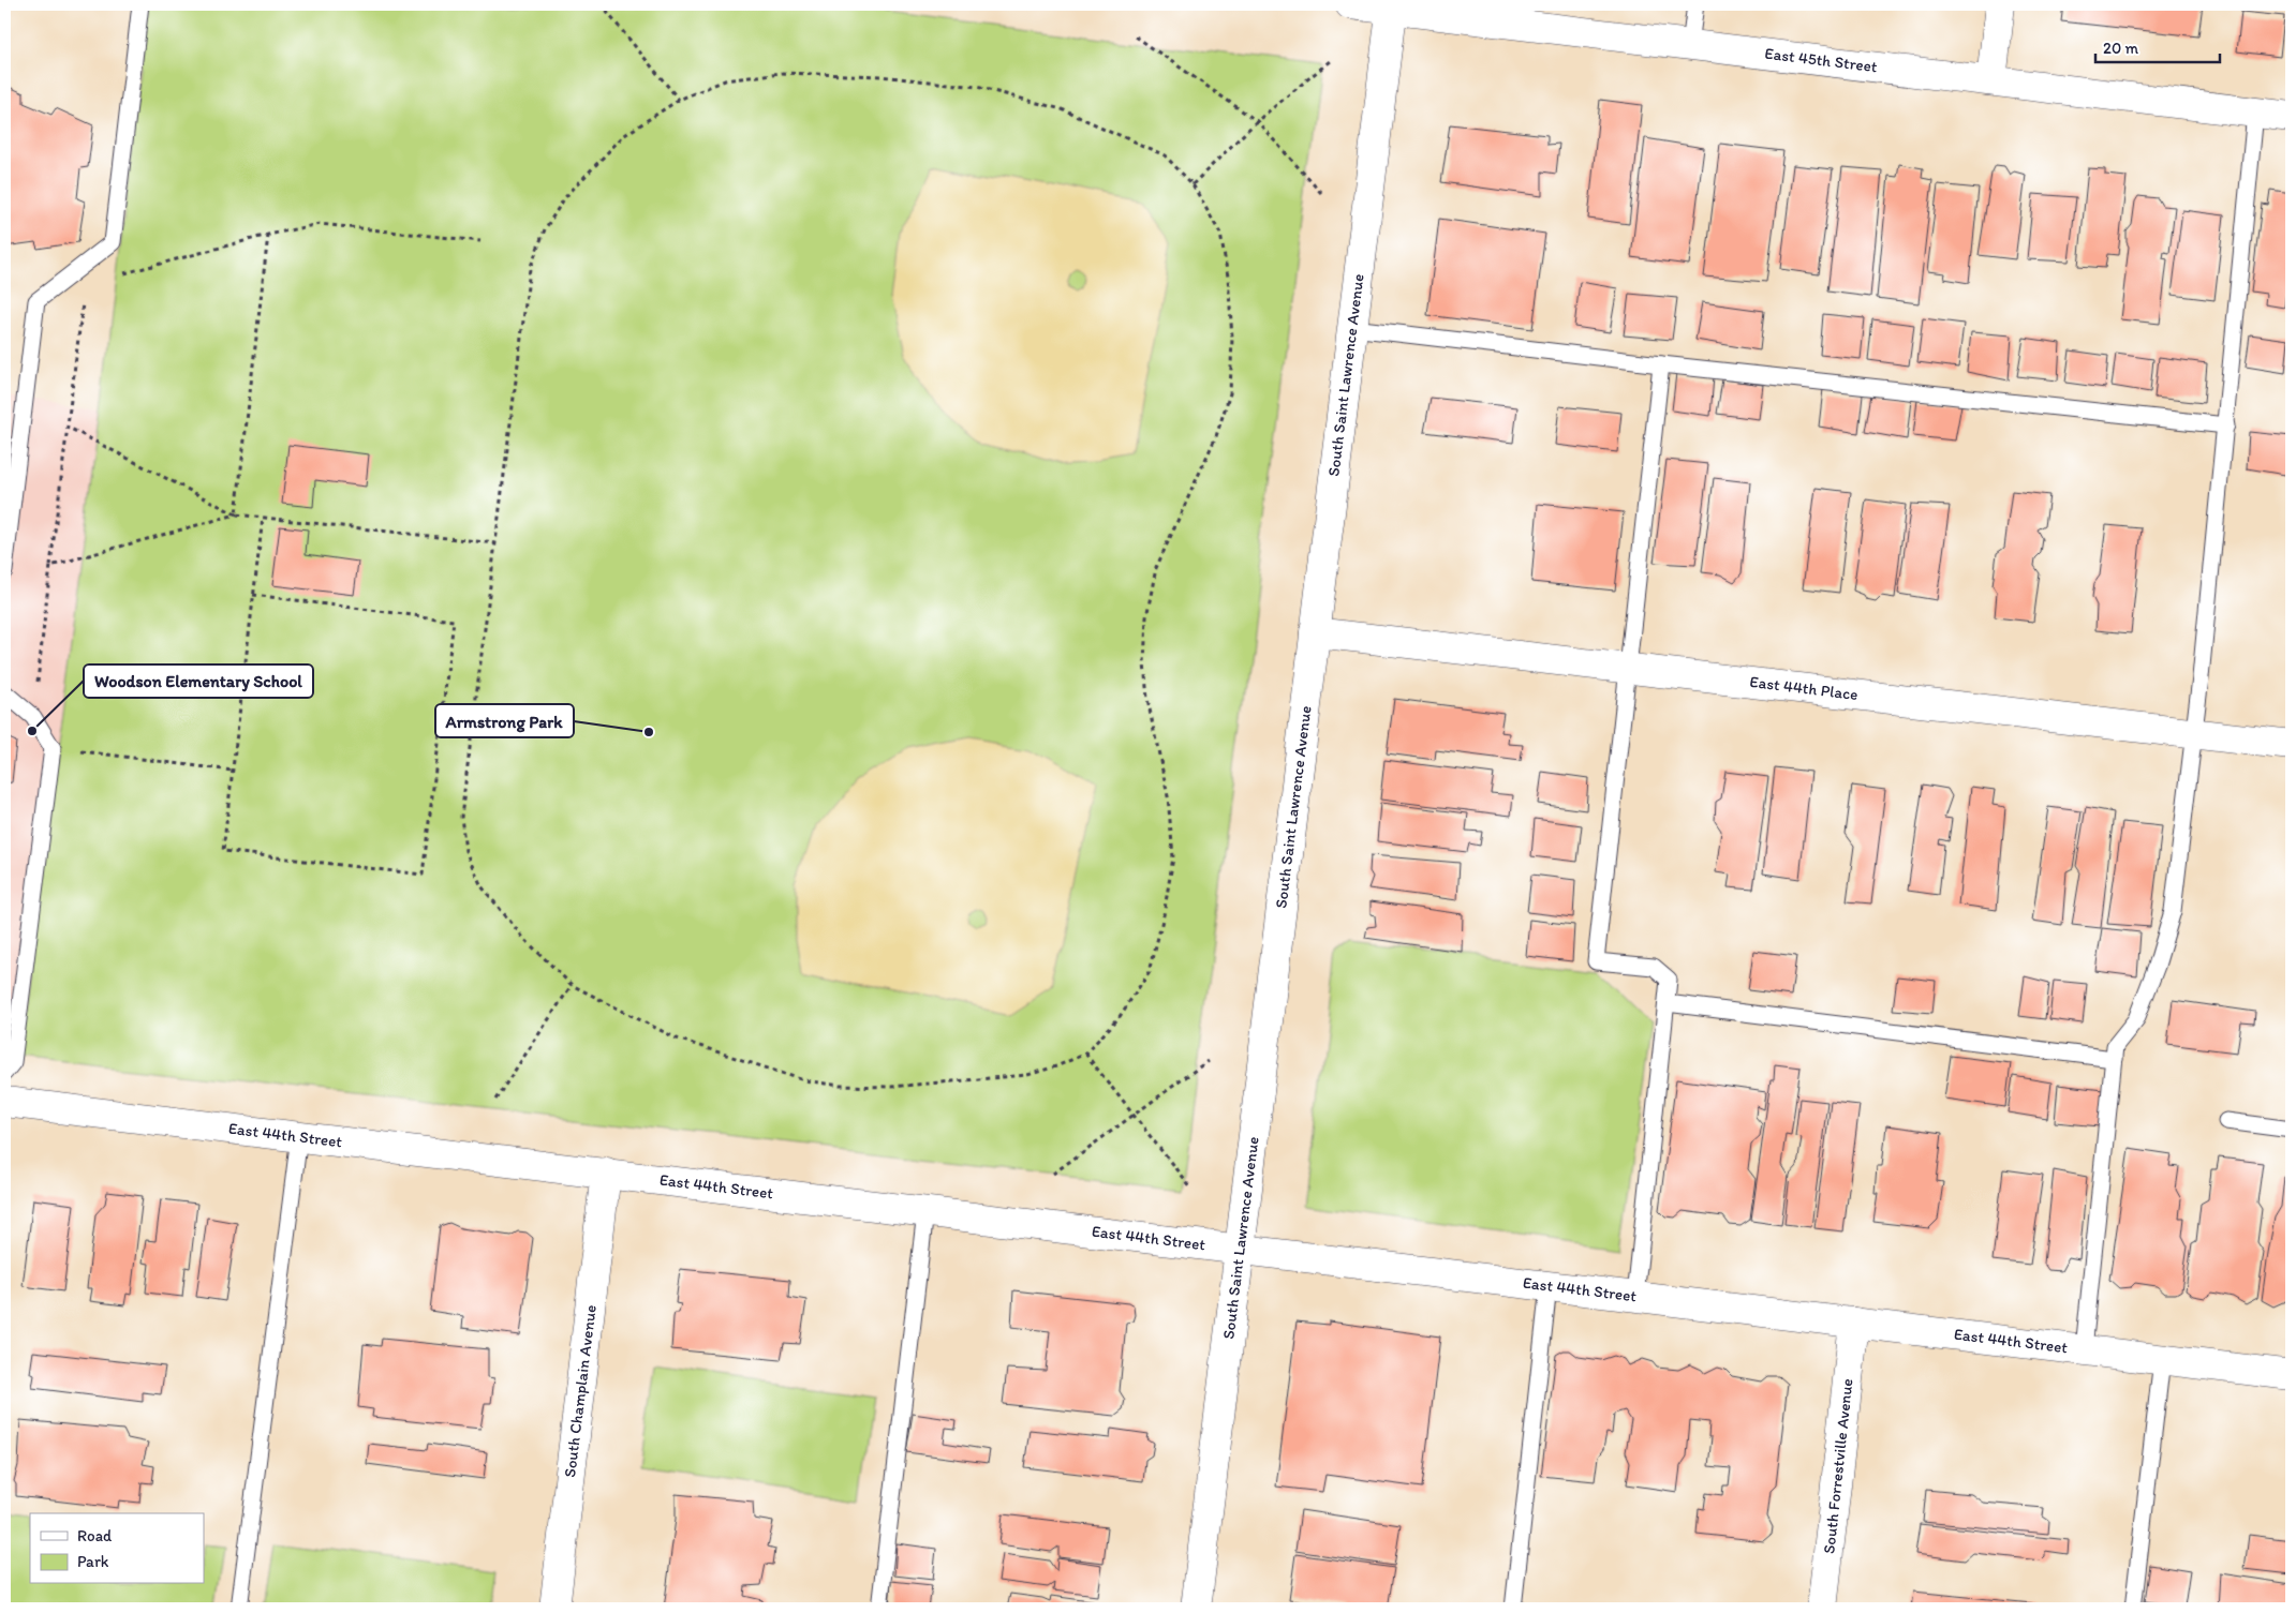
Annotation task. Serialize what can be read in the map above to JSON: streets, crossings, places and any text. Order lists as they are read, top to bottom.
{
  "streets": {
    "street": [
      "East 45th Street",
      "South Saint Lawrence Avenue",
      "East 44th Place",
      "East 44th Street",
      "South Champlain Avenue",
      "South Forrestville Avenue"
    ]
  },
  "crossings": [
    ["East 45th Street", "South Saint Lawrence Avenue"],
    ["South Saint Lawrence Avenue", "East 44th Place"],
    ["South Saint Lawrence Avenue", "East 44th Street"],
    ["East 44th Street", "South Champlain Avenue"],
    ["East 44th Street", "South Forrestville Avenue"]
  ],
  "places": ["Woodson Elementary School", "Armstrong Park"],
  "legend": ["Road", "Park"],
  "scale_bar": "20 m"
}
